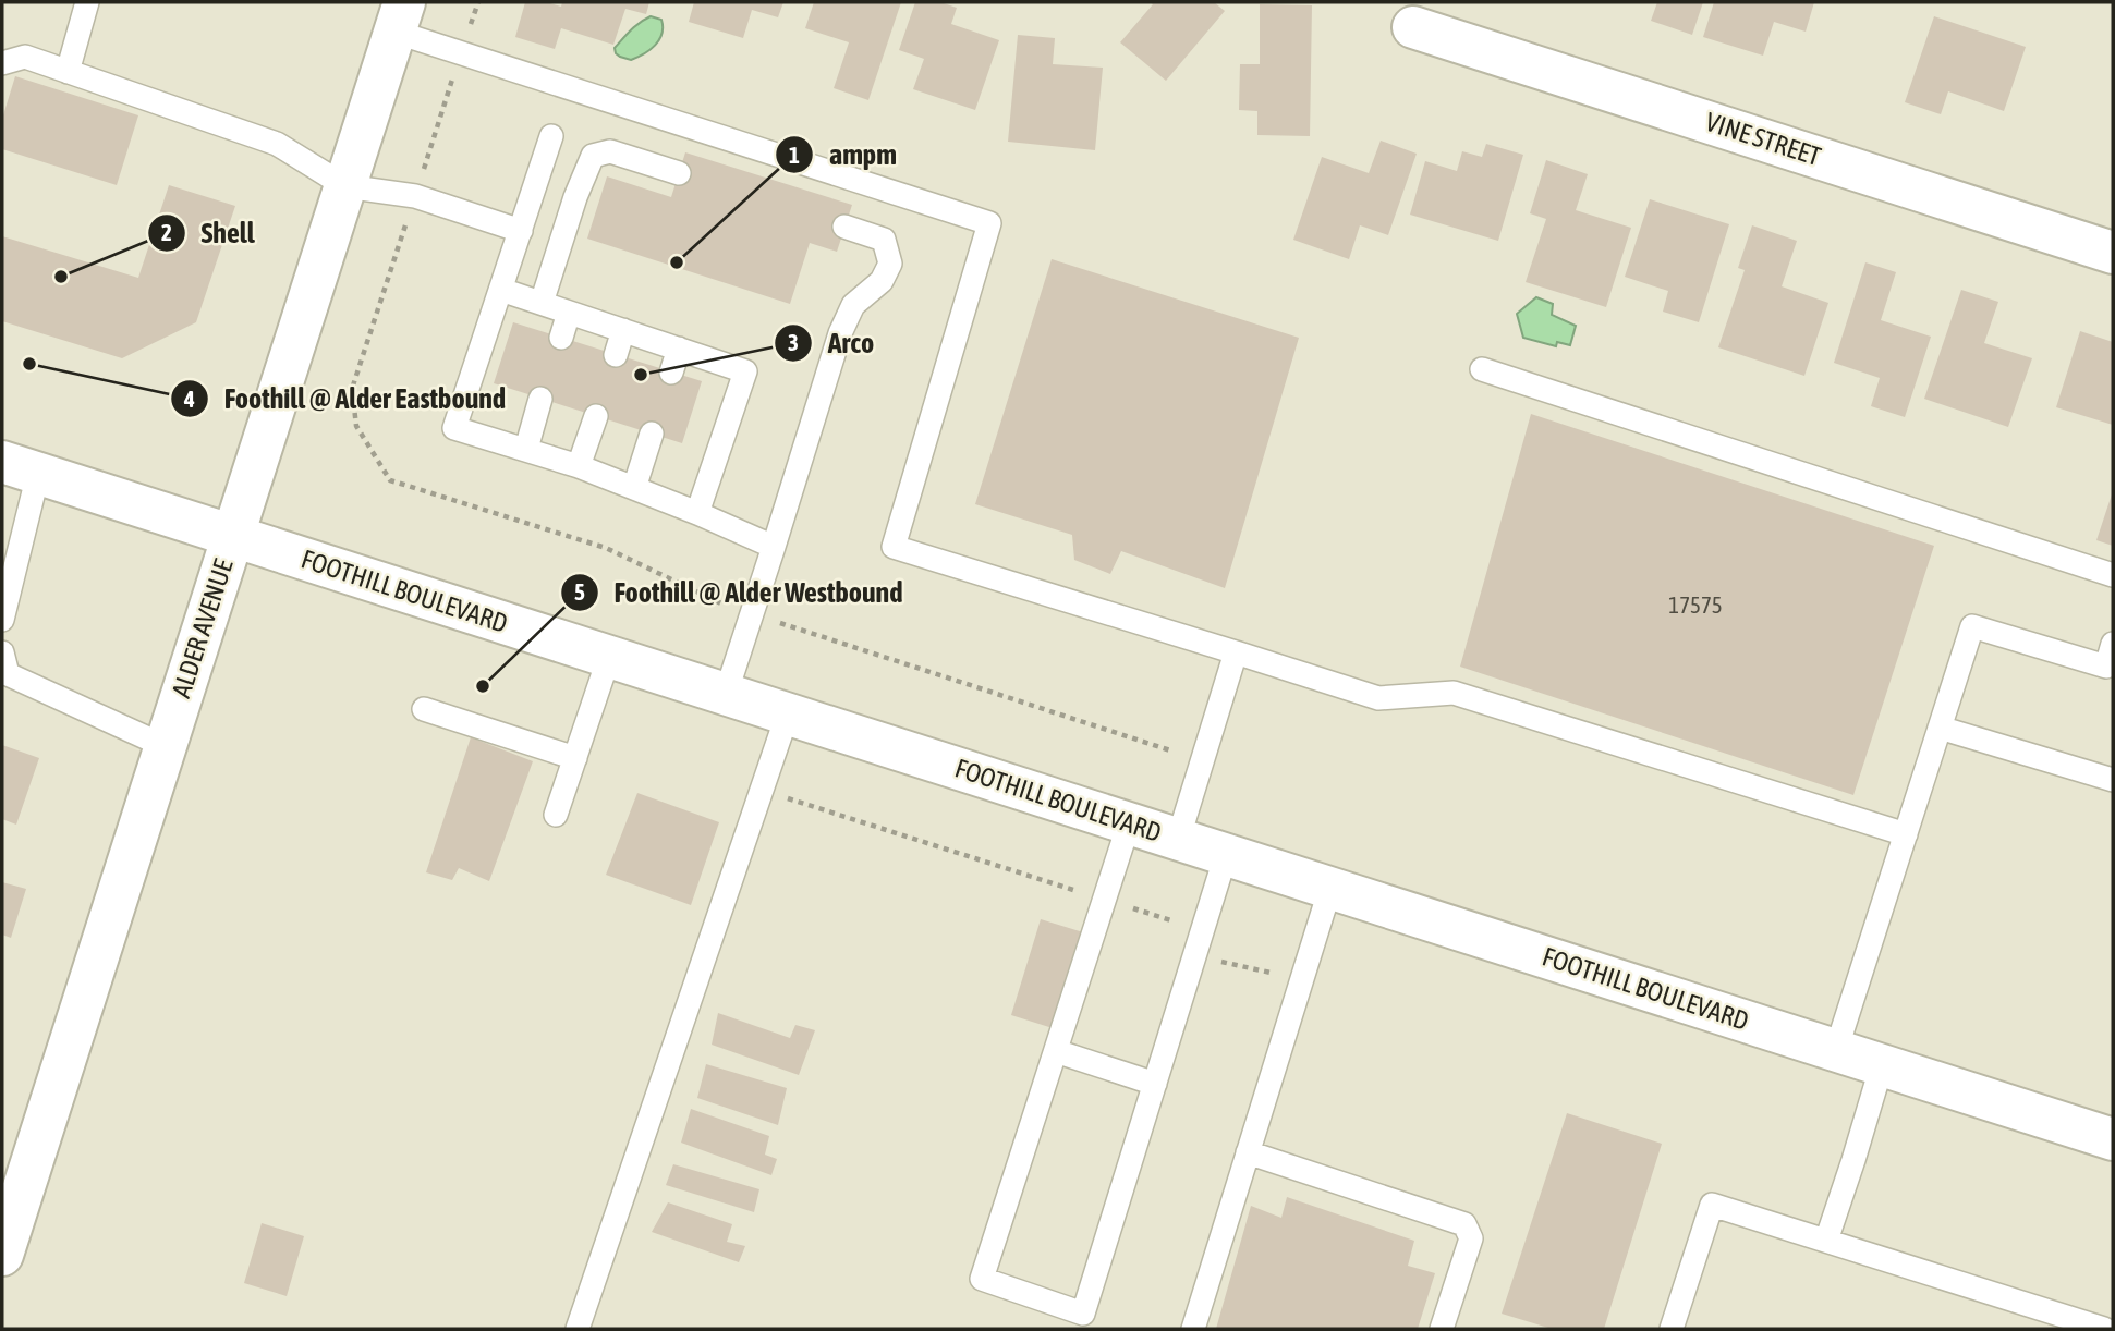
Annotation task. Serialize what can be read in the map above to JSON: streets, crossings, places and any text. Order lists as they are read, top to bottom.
{
  "streets": {
    "main road": ["VINE STREET", "FOOTHILL BOULEVARD", "ALDER AVENUE"]
  },
  "crossings": [
    ["FOOTHILL BOULEVARD", "ALDER AVENUE"]
  ],
  "places": [
    "ampm",
    "Shell",
    "Foothill @ Alder Eastbound",
    "Arco",
    "Foothill @ Alder Westbound"
  ],
  "house_numbers": ["17575"]
}
